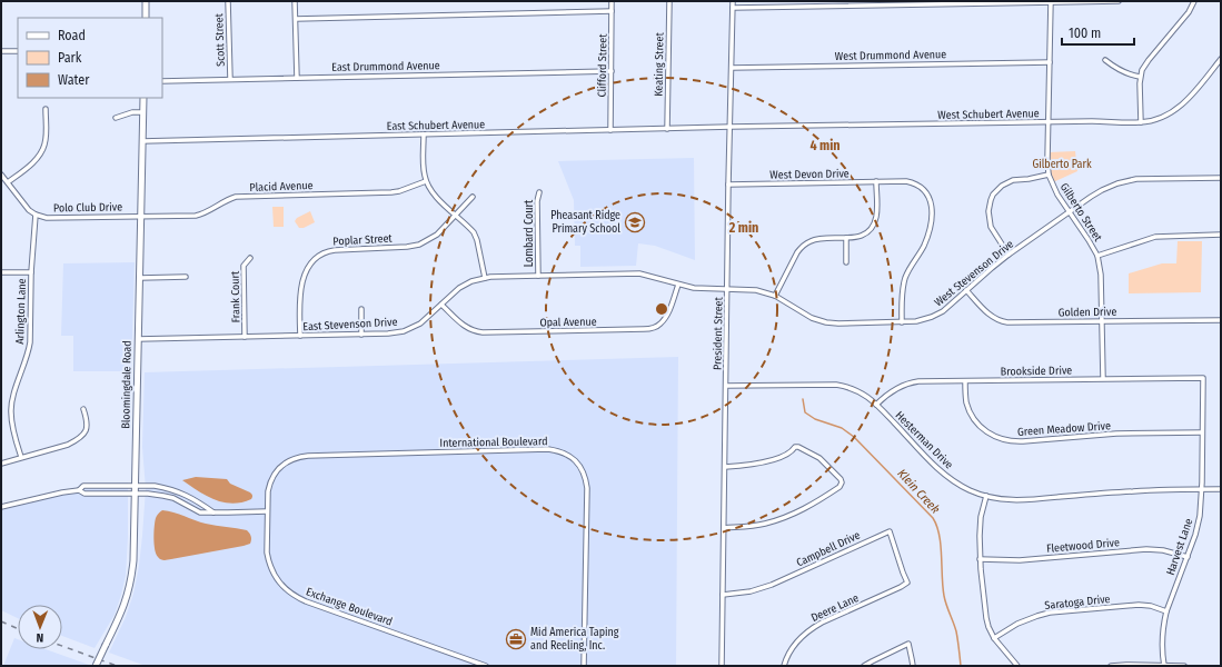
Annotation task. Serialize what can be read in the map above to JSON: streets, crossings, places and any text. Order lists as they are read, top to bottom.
{
  "streets": {
    "main road": ["Bloomingdale Road"],
    "street": [
      "Scott Street",
      "West Drummond Avenue",
      "Keating Street",
      "Clifford Street",
      "East Drummond Avenue",
      "West Schubert Avenue",
      "East Schubert Avenue",
      "West Devon Drive",
      "Placid Avenue",
      "Polo Club Drive",
      "Gilberto Street",
      "Lombard Court",
      "Poplar Street",
      "West Stevenson Drive",
      "Frank Court",
      "Arlington Lane",
      "Golden Drive",
      "Opal Avenue",
      "East Stevenson Drive",
      "President Street",
      "Brookside Drive",
      "Green Meadow Drive",
      "Hesterman Drive",
      "International Boulevard",
      "Fleetwood Drive",
      "Harvest Lane",
      "Campbell Drive",
      "Saratoga Drive",
      "Exchange Boulevard",
      "Deere Lane"
    ]
  },
  "crossings": [
    ["Scott Street", "East Drummond Avenue"],
    ["West Drummond Avenue", "Gilberto Street"],
    ["West Drummond Avenue", "President Street"],
    ["Keating Street", "East Schubert Avenue"],
    ["Clifford Street", "East Drummond Avenue"],
    ["Clifford Street", "East Schubert Avenue"],
    ["West Schubert Avenue", "East Schubert Avenue"],
    ["West Schubert Avenue", "Gilberto Street"],
    ["West Schubert Avenue", "President Street"],
    ["East Schubert Avenue", "President Street"],
    ["East Schubert Avenue", "Bloomingdale Road"],
    ["West Devon Drive", "West Stevenson Drive"],
    ["West Devon Drive", "President Street"],
    ["Placid Avenue", "Polo Club Drive"],
    ["Placid Avenue", "Bloomingdale Road"],
    ["Polo Club Drive", "Arlington Lane"],
    ["Polo Club Drive", "Bloomingdale Road"],
    ["Gilberto Street", "West Stevenson Drive"],
    ["Gilberto Street", "Golden Drive"],
    ["Gilberto Street", "Brookside Drive"],
    ["Lombard Court", "East Stevenson Drive"],
    ["Poplar Street", "East Stevenson Drive"],
    ["West Stevenson Drive", "Golden Drive"],
    ["West Stevenson Drive", "Opal Avenue"],
    ["West Stevenson Drive", "East Stevenson Drive"],
    ["West Stevenson Drive", "President Street"],
    ["Frank Court", "East Stevenson Drive"],
    ["Opal Avenue", "East Stevenson Drive"],
    ["East Stevenson Drive", "Bloomingdale Road"],
    ["President Street", "Hesterman Drive"],
    ["President Street", "Campbell Drive"],
    ["Brookside Drive", "Green Meadow Drive"],
    ["Brookside Drive", "Hesterman Drive"],
    ["Brookside Drive", "Harvest Lane"],
    ["Green Meadow Drive", "Harvest Lane"],
    ["Hesterman Drive", "Harvest Lane"],
    ["International Boulevard", "Exchange Boulevard"],
    ["Fleetwood Drive", "Harvest Lane"],
    ["Harvest Lane", "Saratoga Drive"],
    ["Campbell Drive", "Deere Lane"]
  ],
  "water": ["Klein Creek"],
  "parks": ["Gilberto Park"],
  "places": {
    "school or university": ["Pheasant Ridge Primary School"],
    "office": ["Mid America Taping and Reeling, Inc."]
  },
  "legend": ["Road", "Park", "Water"],
  "scale_bar": "100 m",
  "north": "bottom",
  "rings": ["4 min", "2 min"]
}
